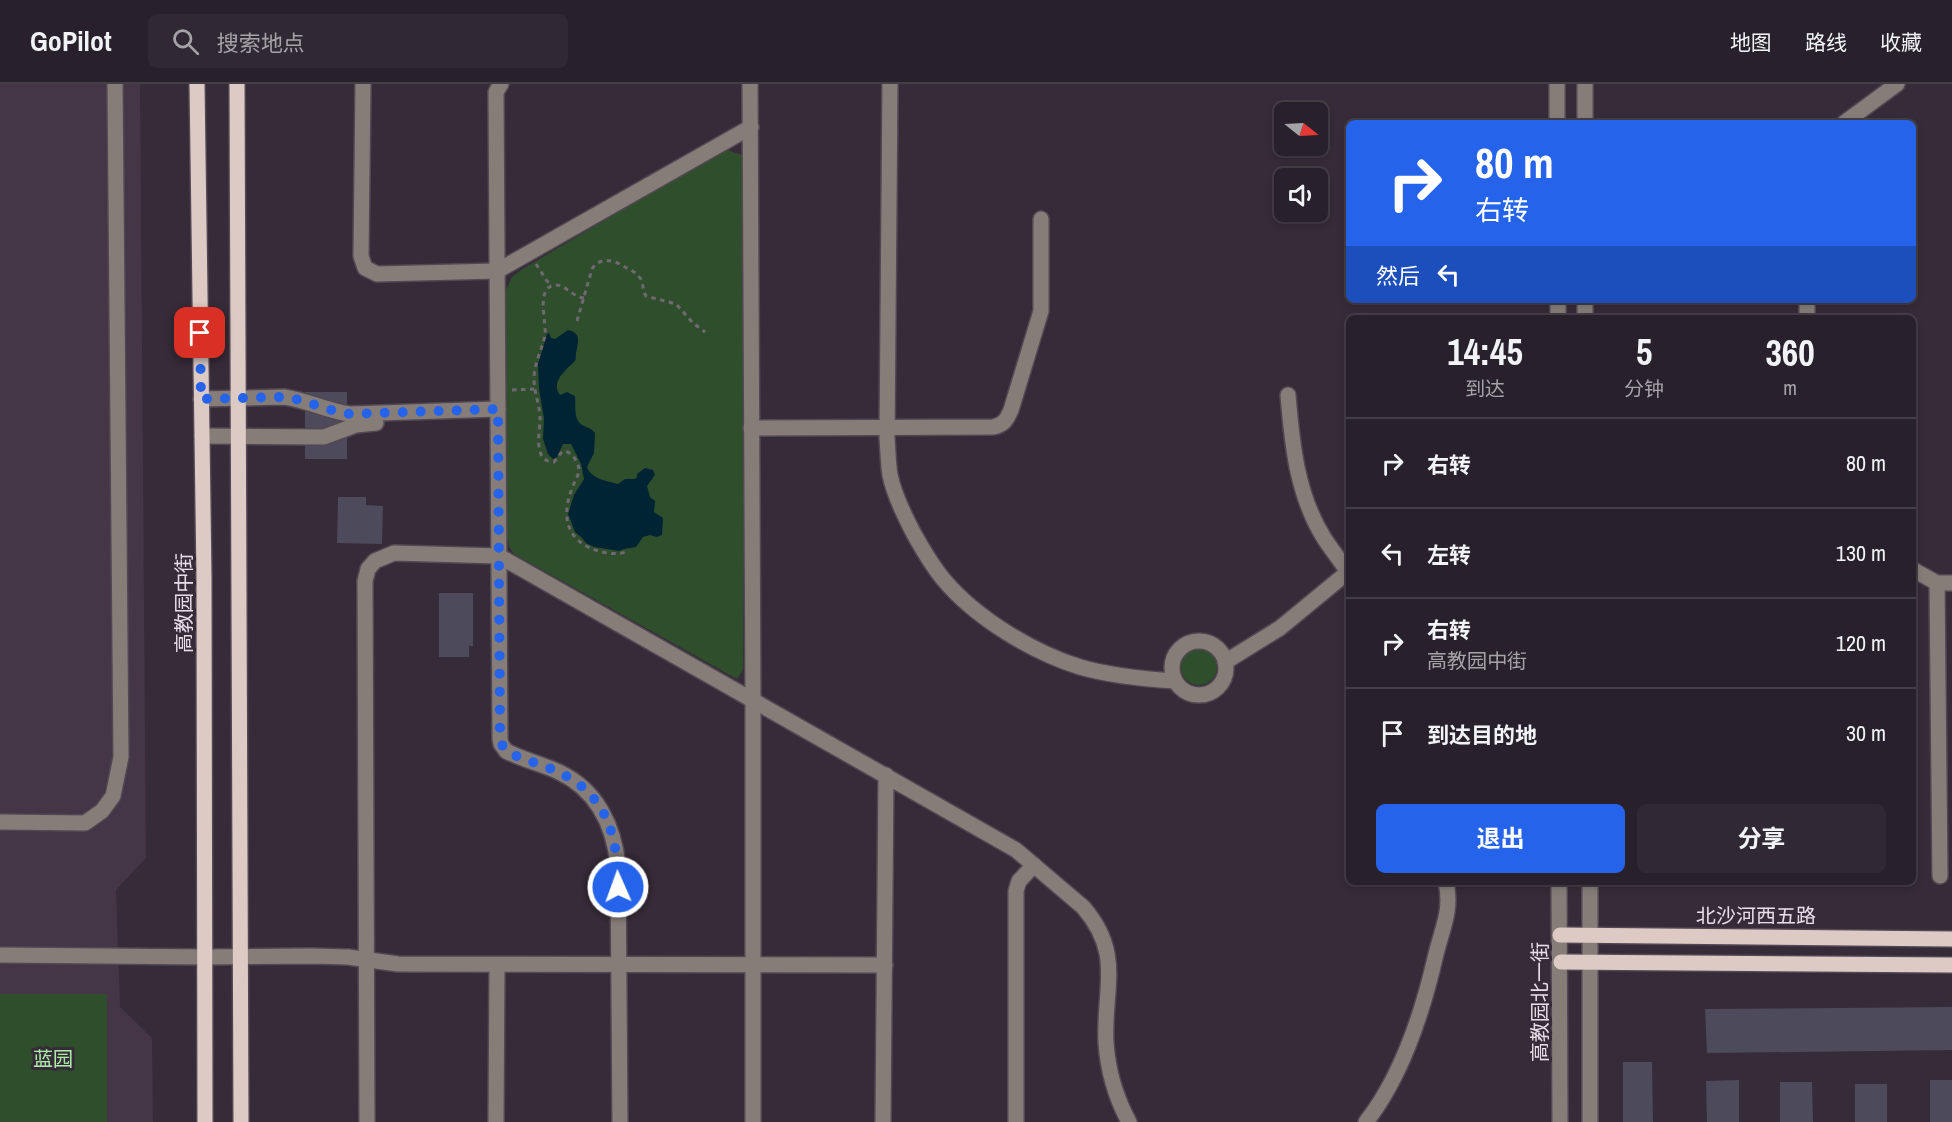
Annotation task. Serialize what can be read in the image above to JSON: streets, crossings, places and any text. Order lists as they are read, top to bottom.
{
  "streets": {
    "main road": ["高教园中街", "北沙河西五路"],
    "street": ["高教园北一街"]
  },
  "crossings": [
    ["北沙河西五路", "高教园北一街"]
  ],
  "parks": ["蓝园"],
  "north": "right",
  "page": {
    "header": "GoPilot",
    "search": "搜索地点",
    "nav": ["地图", "路线", "收藏"],
    "turn": ["80 m", "右转"],
    "then": "然后",
    "eta": [
      "14:45",
      "到达",
      "5",
      "分钟",
      "360",
      "m"
    ],
    "list": [
      {
        "name": "右转",
        "value": "80 m"
      },
      {
        "name": "左转",
        "value": "130 m"
      },
      {
        "name": "右转",
        "note": "高教园中街",
        "value": "120 m"
      },
      {
        "name": "到达目的地",
        "value": "30 m"
      }
    ],
    "buttons": ["退出", "分享"]
  }
}
